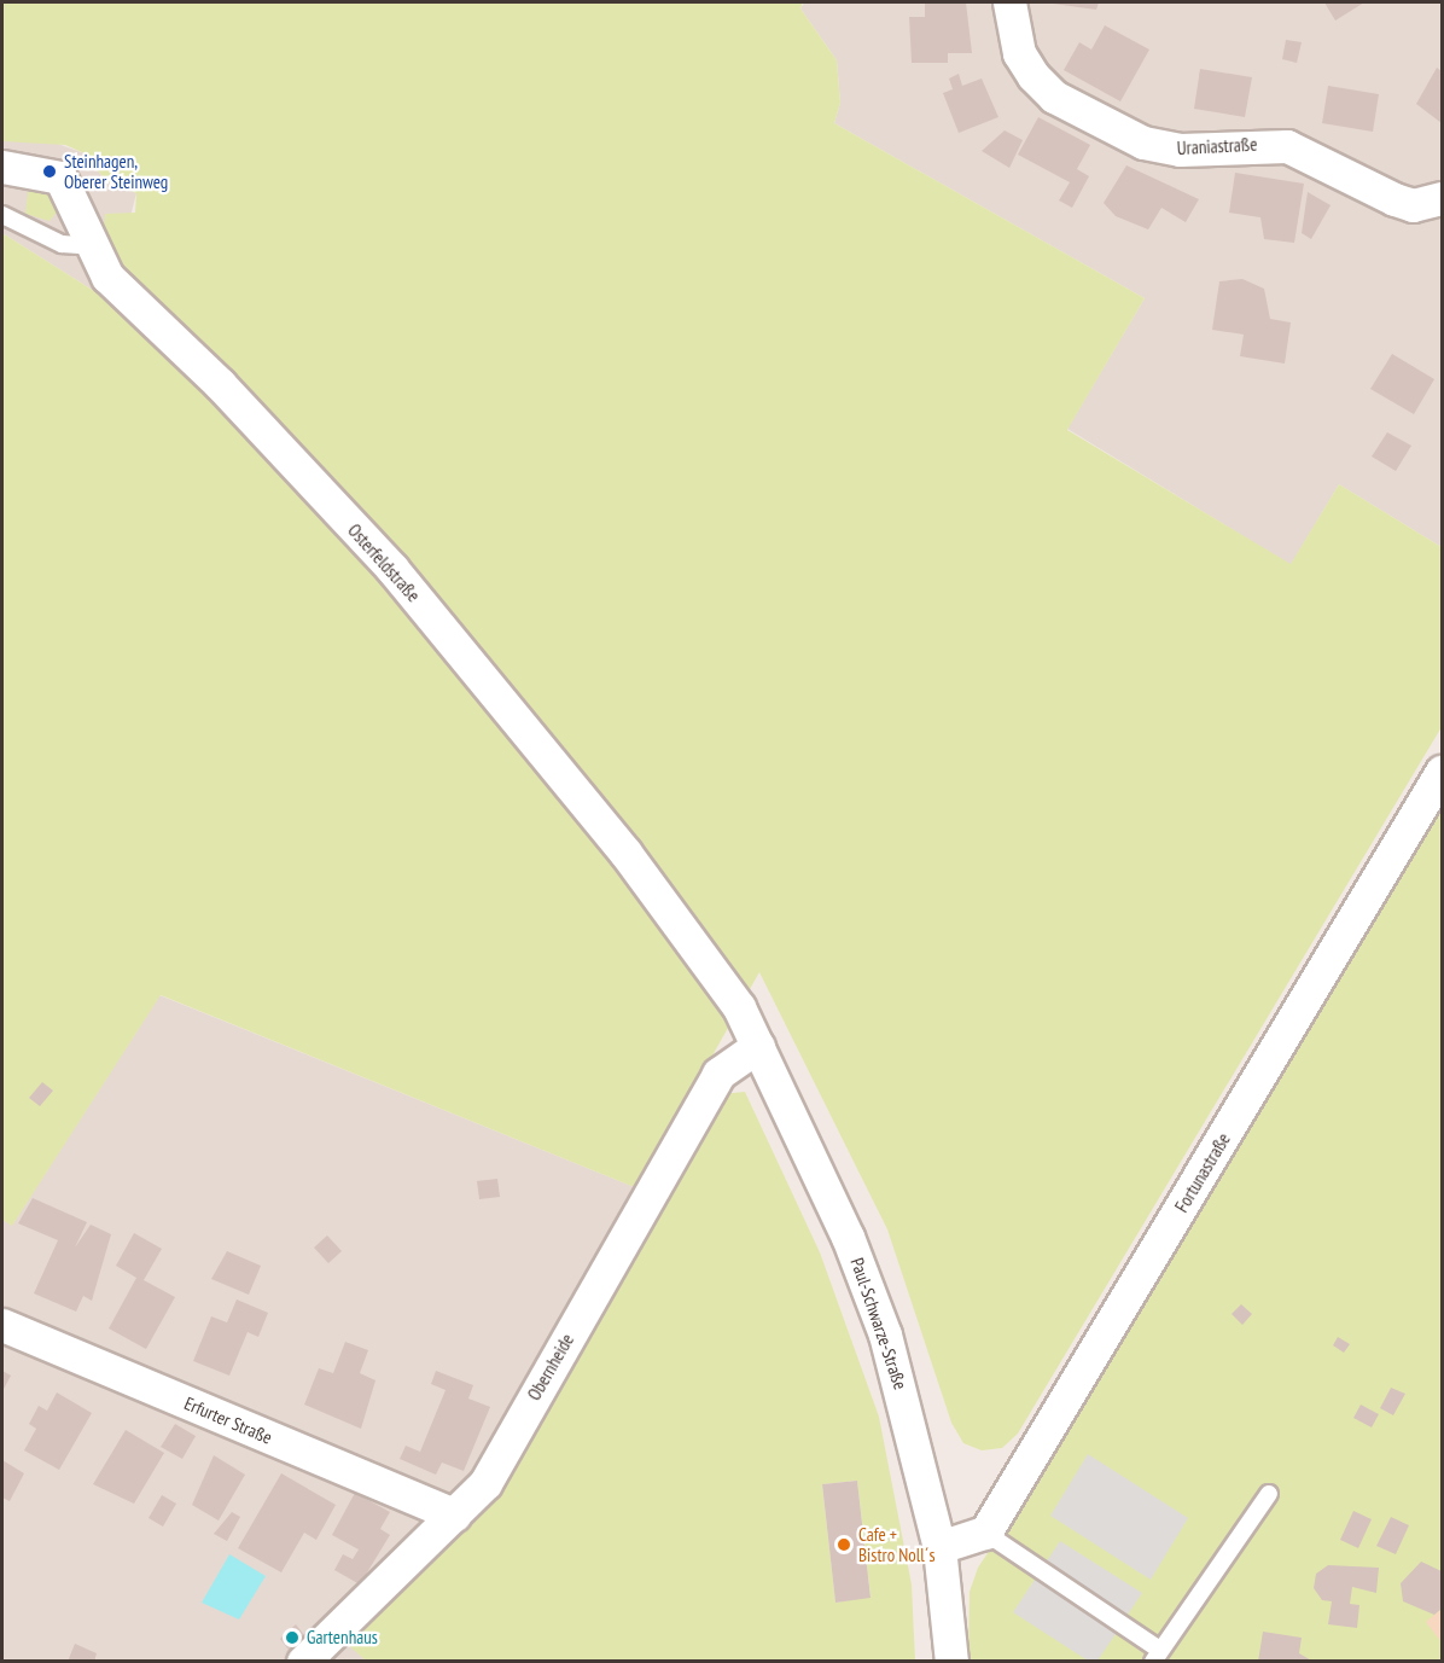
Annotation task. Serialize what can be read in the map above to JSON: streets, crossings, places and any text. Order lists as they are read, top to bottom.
{
  "streets": {
    "street": [
      "Uraniastraße",
      "Osterfeldstraße",
      "Fortunastraße",
      "Paul-Schwarze-Straße",
      "Obernheide",
      "Erfurter Straße"
    ]
  },
  "crossings": [
    ["Osterfeldstraße", "Paul-Schwarze-Straße"],
    ["Paul-Schwarze-Straße", "Obernheide"],
    ["Obernheide", "Erfurter Straße"]
  ],
  "places": ["Steinhagen, Oberer Steinweg", "Cafe + Bistro Noll´s", "Gartenhaus"]
}
